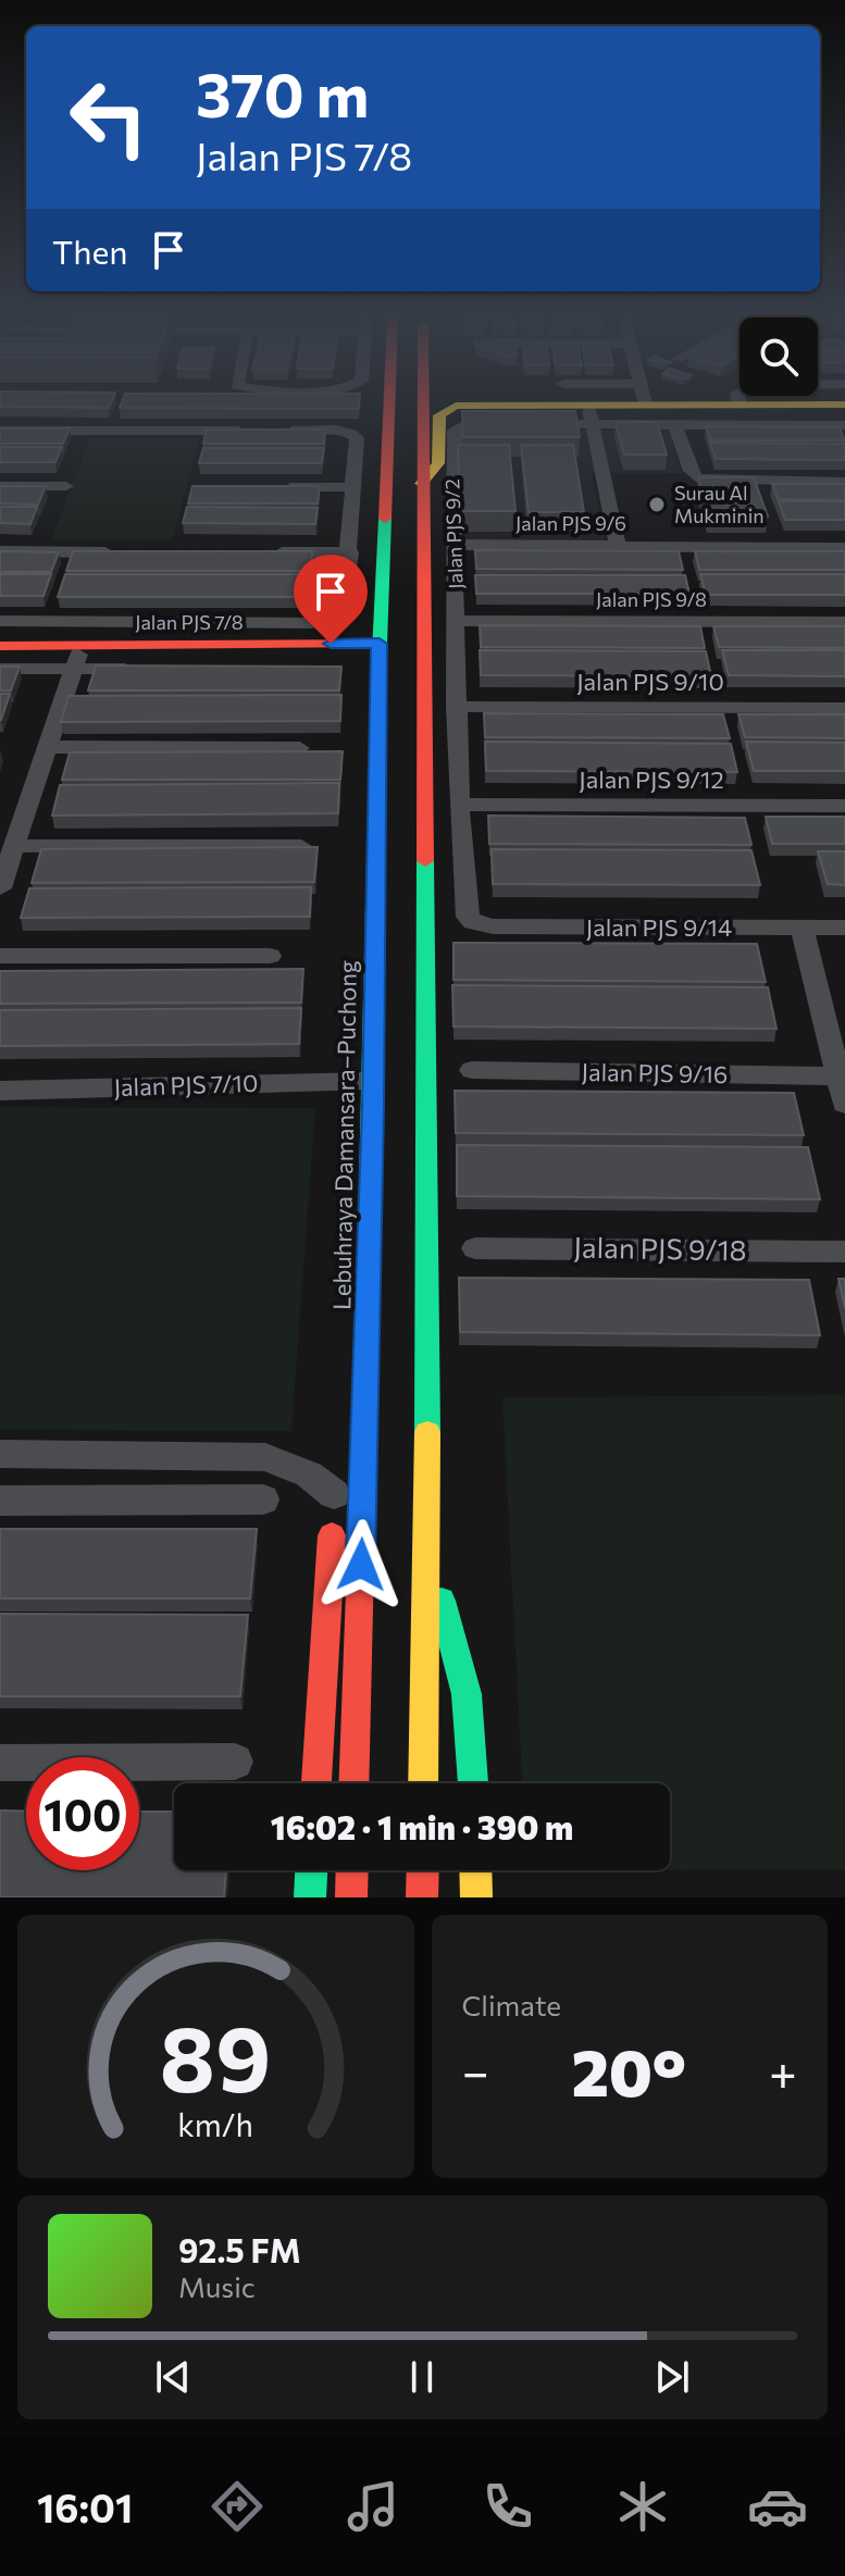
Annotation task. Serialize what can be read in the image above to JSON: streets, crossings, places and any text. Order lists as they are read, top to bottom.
{
  "streets": {
    "main road": ["Jalan PJS 7/8", "Lebuhraya Damansara–Puchong"],
    "street": [
      "Jalan PJS 9/6",
      "Jalan PJS 9/2",
      "Jalan PJS 9/8",
      "Jalan PJS 9/10",
      "Jalan PJS 9/12",
      "Jalan PJS 9/14",
      "Jalan PJS 9/16",
      "Jalan PJS 7/10",
      "Jalan PJS 9/18"
    ]
  },
  "crossings": [
    ["Jalan PJS 9/6", "Jalan PJS 9/2"],
    ["Jalan PJS 9/2", "Jalan PJS 9/8"],
    ["Jalan PJS 9/2", "Jalan PJS 9/10"],
    ["Jalan PJS 9/2", "Jalan PJS 9/12"],
    ["Jalan PJS 9/2", "Jalan PJS 9/14"],
    ["Jalan PJS 7/8", "Lebuhraya Damansara–Puchong"],
    ["Jalan PJS 7/10", "Lebuhraya Damansara–Puchong"]
  ],
  "places": ["Surau Al Mukminin"],
  "page": {
    "turn": ["370 m", "Jalan PJS 7/8"],
    "then": "Then",
    "limit": "100",
    "trip": "16:02 · 1 min · 390 m",
    "tile": "Climate",
    "heat": ["−", "20°", "+"],
    "song": ["92.5 FM", "Music"],
    "tabs": "16:01",
    "gauge": ["89", "km/h"]
  }
}
